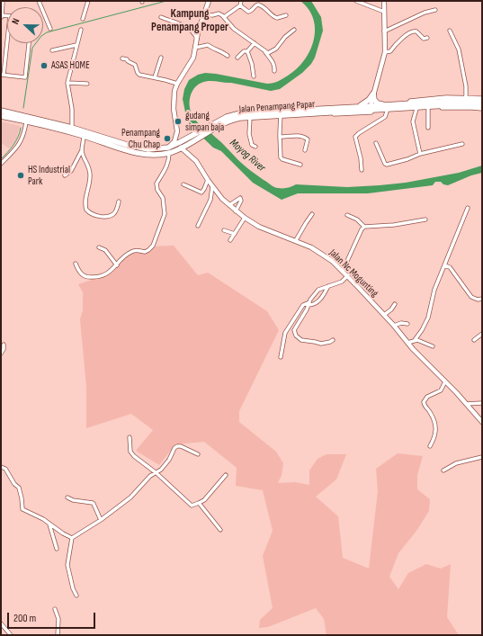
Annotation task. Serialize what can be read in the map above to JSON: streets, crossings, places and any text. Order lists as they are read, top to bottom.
{
  "streets": {
    "main road": ["Jalan Penampang Papar"],
    "street": ["Jalan Nc Mogunting"]
  },
  "crossings": [
    ["Jalan Penampang Papar", "Jalan Nc Mogunting"]
  ],
  "districts": ["Kampung Penampang Proper"],
  "water": ["Moyog River"],
  "places": [
    "ASAS HOME",
    "gudang simpan baja",
    "Penampang Chu Chap",
    "HS Industrial Park"
  ],
  "scale_bar": "200 m",
  "north": "left"
}
